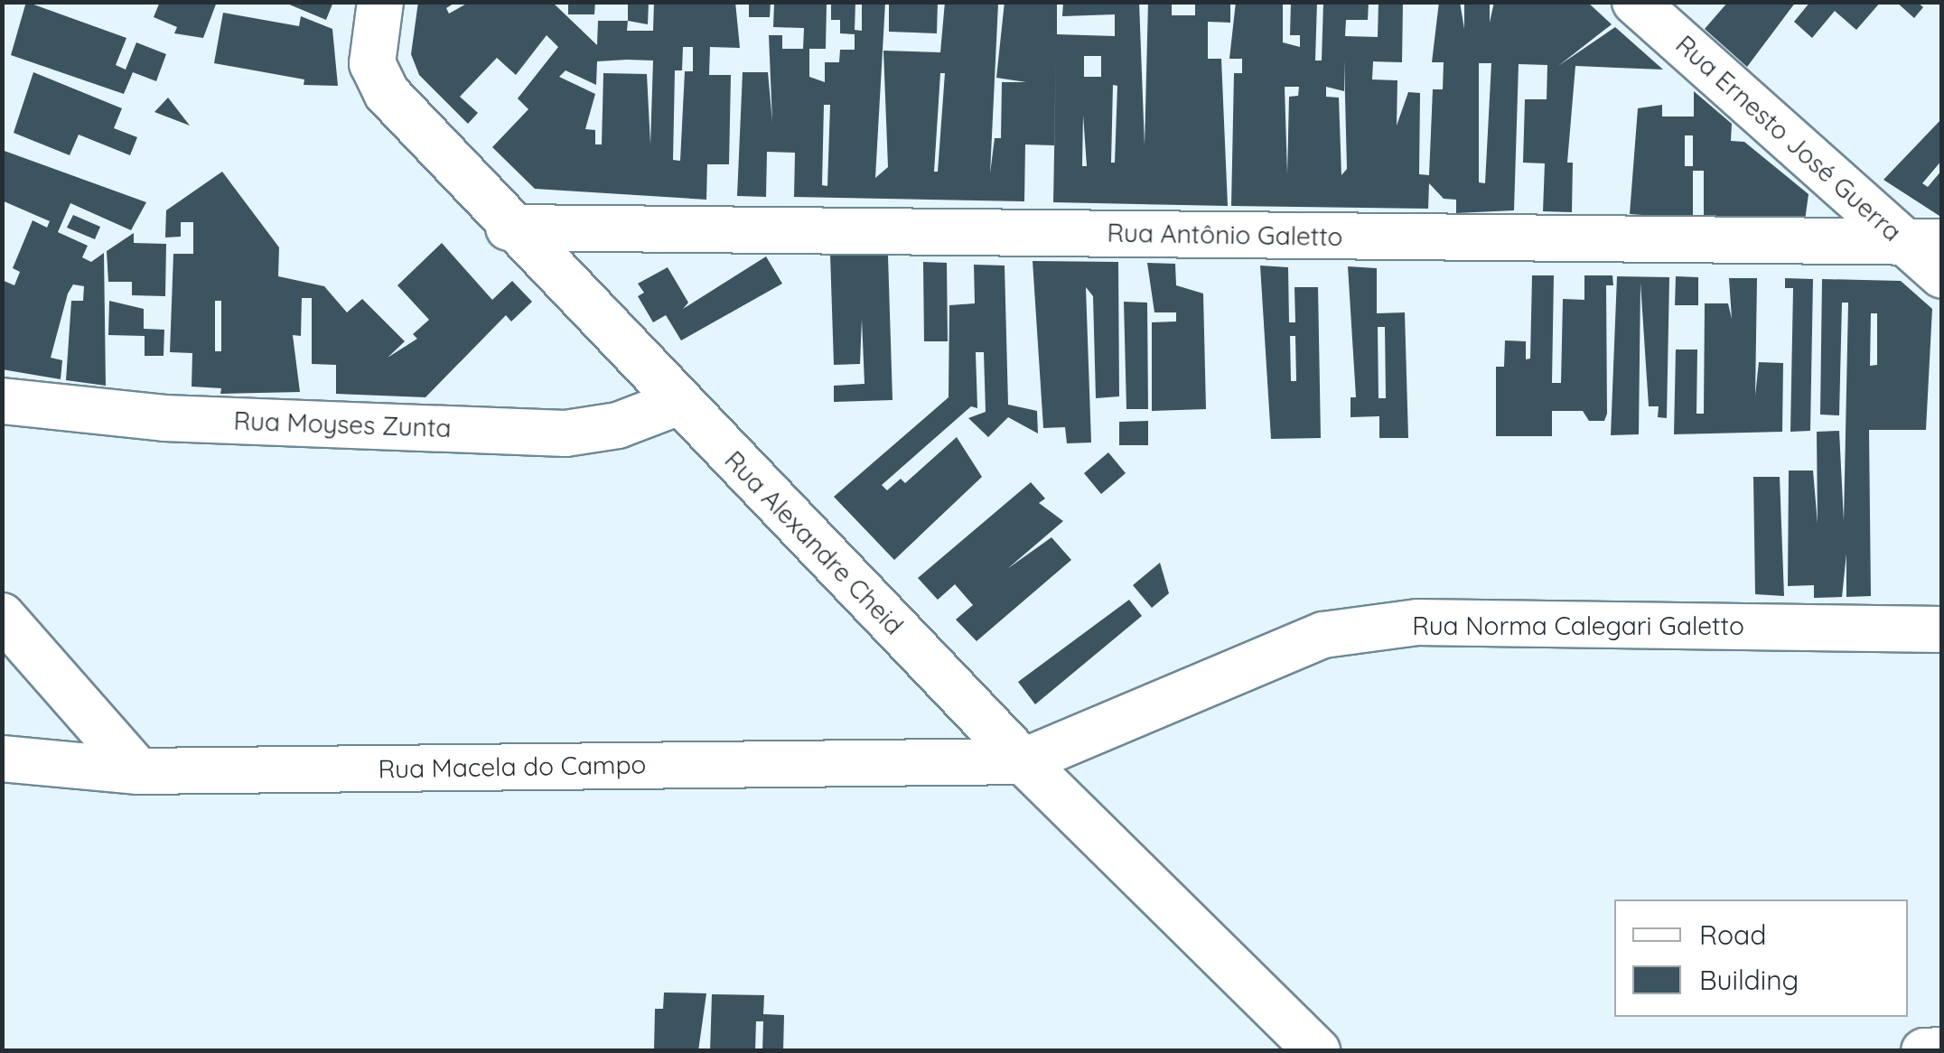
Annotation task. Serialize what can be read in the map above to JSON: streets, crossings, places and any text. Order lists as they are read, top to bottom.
{
  "streets": {
    "street": [
      "Rua Ernesto José Guerra",
      "Rua Antônio Galetto",
      "Rua Moyses Zunta",
      "Rua Alexandre Cheid",
      "Rua Norma Calegari Galetto",
      "Rua Macela do Campo"
    ]
  },
  "crossings": [
    ["Rua Ernesto José Guerra", "Rua Antônio Galetto"],
    ["Rua Antônio Galetto", "Rua Alexandre Cheid"],
    ["Rua Moyses Zunta", "Rua Alexandre Cheid"],
    ["Rua Alexandre Cheid", "Rua Norma Calegari Galetto"],
    ["Rua Alexandre Cheid", "Rua Macela do Campo"],
    ["Rua Norma Calegari Galetto", "Rua Macela do Campo"]
  ],
  "legend": ["Road", "Building"]
}
